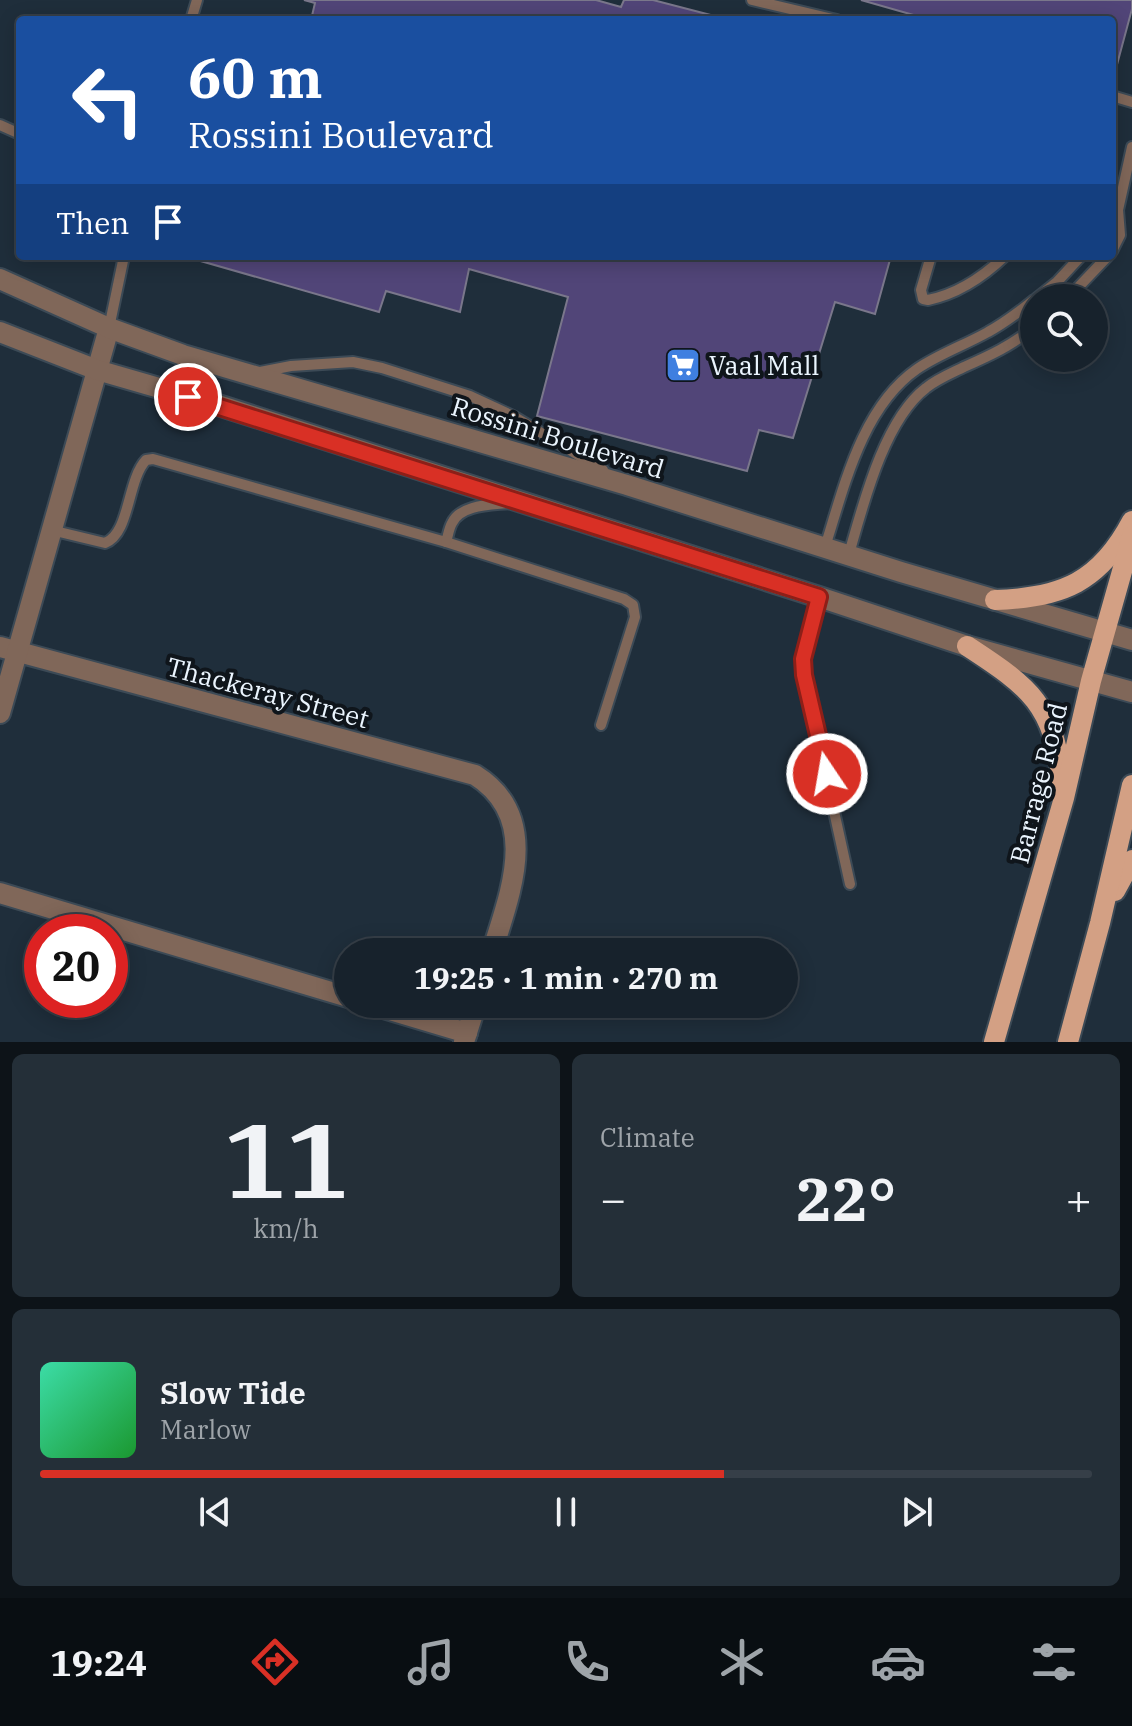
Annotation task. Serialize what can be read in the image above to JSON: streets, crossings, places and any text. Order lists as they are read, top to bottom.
{
  "streets": {
    "main road": ["Barrage Road"],
    "street": ["Rossini Boulevard", "Thackeray Street"]
  },
  "crossings": [
    ["Rossini Boulevard", "Barrage Road"]
  ],
  "places": {
    "supermarket": ["Vaal Mall"]
  },
  "page": {
    "turn": ["60 m", "Rossini Boulevard"],
    "then": "Then",
    "limit": "20",
    "trip": "19:25 · 1 min · 270 m",
    "tile": [
      ["11", "km/h"],
      "Climate"
    ],
    "heat": ["−", "22°", "+"],
    "song": ["Slow Tide", "Marlow"],
    "tabs": "19:24"
  }
}
